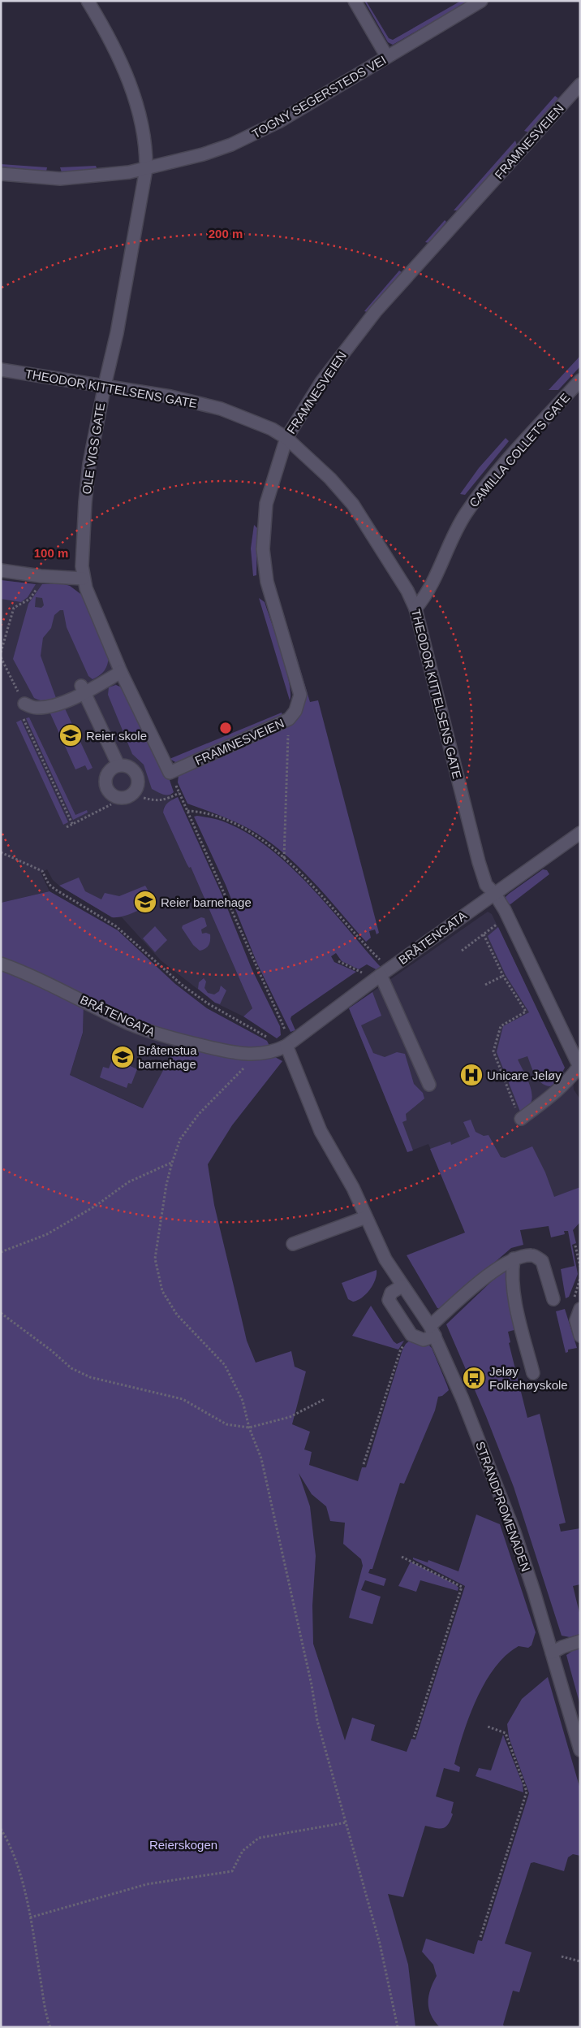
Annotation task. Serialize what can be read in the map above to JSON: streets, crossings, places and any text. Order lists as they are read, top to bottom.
{
  "streets": {
    "street": [
      "TOGNY SEGERSTEDS VEI",
      "FRAMNESVEIEN",
      "THEODOR KITTELSENS GATE",
      "OLE VIGS GATE",
      "CAMILLA COLLETS GATE",
      "BRÅTENGATA",
      "STRANDPROMENADEN"
    ]
  },
  "crossings": [
    ["TOGNY SEGERSTEDS VEI", "OLE VIGS GATE"],
    ["FRAMNESVEIEN", "THEODOR KITTELSENS GATE"],
    ["FRAMNESVEIEN", "OLE VIGS GATE"],
    ["THEODOR KITTELSENS GATE", "OLE VIGS GATE"],
    ["THEODOR KITTELSENS GATE", "CAMILLA COLLETS GATE"],
    ["THEODOR KITTELSENS GATE", "BRÅTENGATA"]
  ],
  "parks": ["Reierskogen"],
  "places": {
    "school or university": ["Reier skole", "Reier barnehage", "Bråtenstua barnehage"],
    "hospital": ["Unicare Jeløy"],
    "bus stop": ["Jeløy Folkehøyskole"]
  },
  "rings": ["200 m", "100 m"]
}
